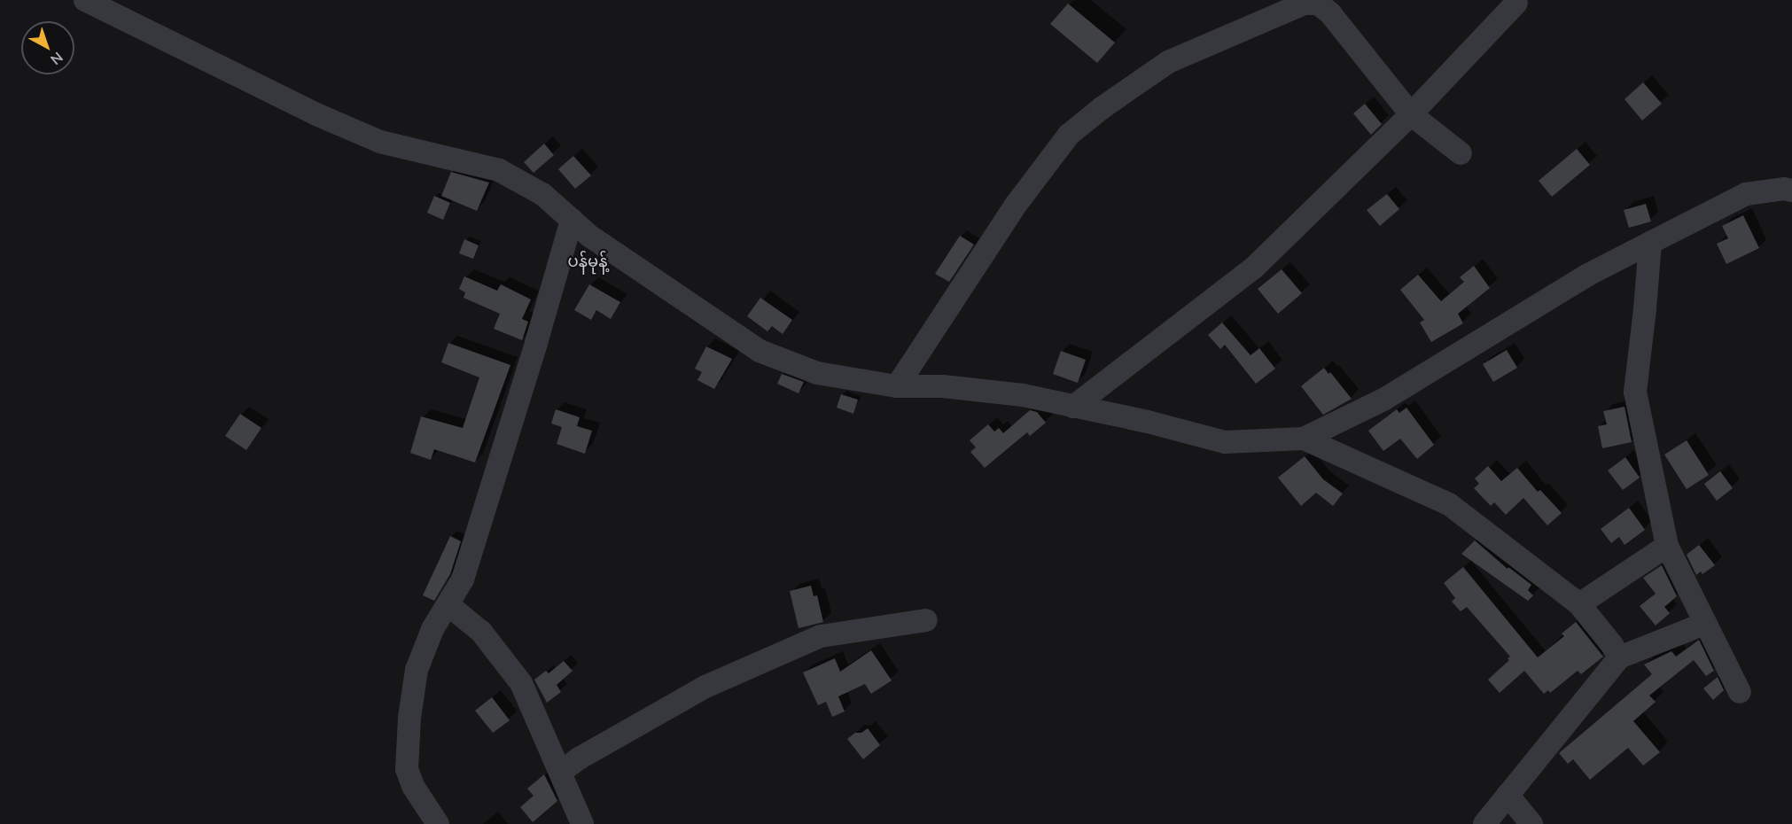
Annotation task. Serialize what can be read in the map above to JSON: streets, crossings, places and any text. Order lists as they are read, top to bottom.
{
  "districts": ["ပန်မုန့်"],
  "north": "bottom right"
}
